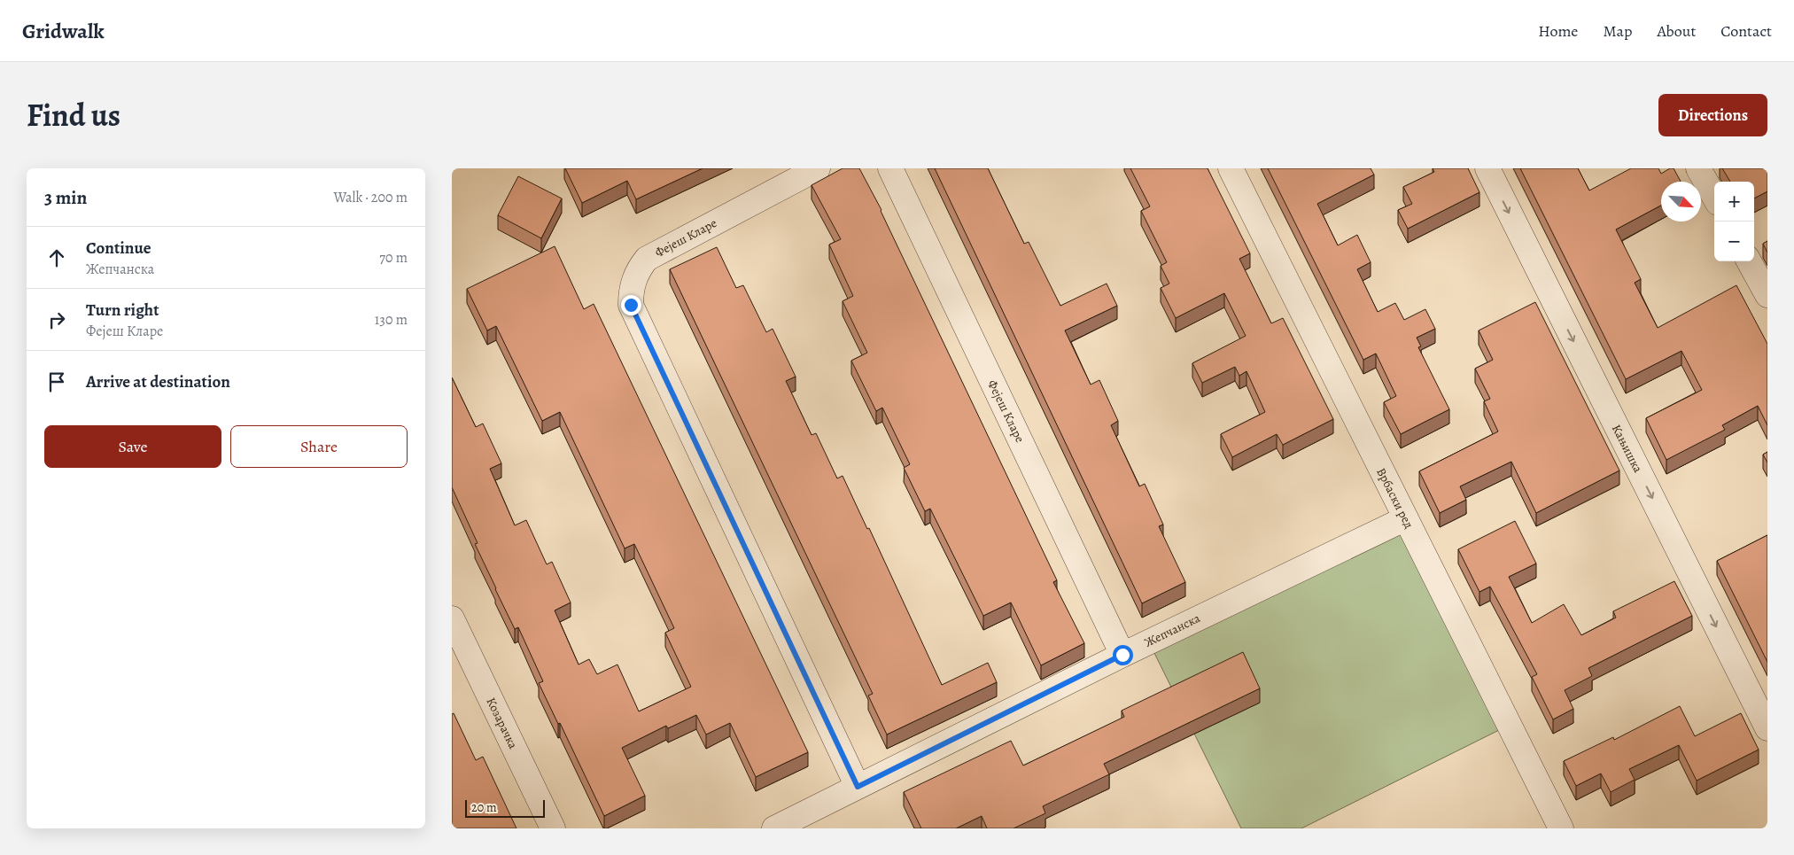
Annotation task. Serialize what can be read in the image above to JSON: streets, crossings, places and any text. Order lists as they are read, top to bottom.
{
  "streets": {
    "street": [
      "Фејеш Кларе",
      "Кањишка",
      "Врбаски ред",
      "Жепчанска",
      "Козарачка"
    ]
  },
  "crossings": [
    ["Фејеш Кларе", "Жепчанска"],
    ["Врбаски ред", "Жепчанска"]
  ],
  "one_way": ["Кањишка"],
  "scale_bar": "20 m",
  "north": "bottom right",
  "page": {
    "header": "Gridwalk",
    "nav": [
      "Home",
      "Map",
      "About",
      "Contact"
    ],
    "title": "Find us",
    "buttons": [
      "Directions",
      ["Save", "Share"]
    ],
    "heading": ["3 min", "Walk · 200 m"],
    "map_buttons": ["+", "−"],
    "list": [
      ["Continue", "Жепчанска", "70 m"],
      ["Turn right", "Фејеш Кларе", "130 m"],
      "Arrive at destination"
    ],
    "scale": "20 m"
  }
}
